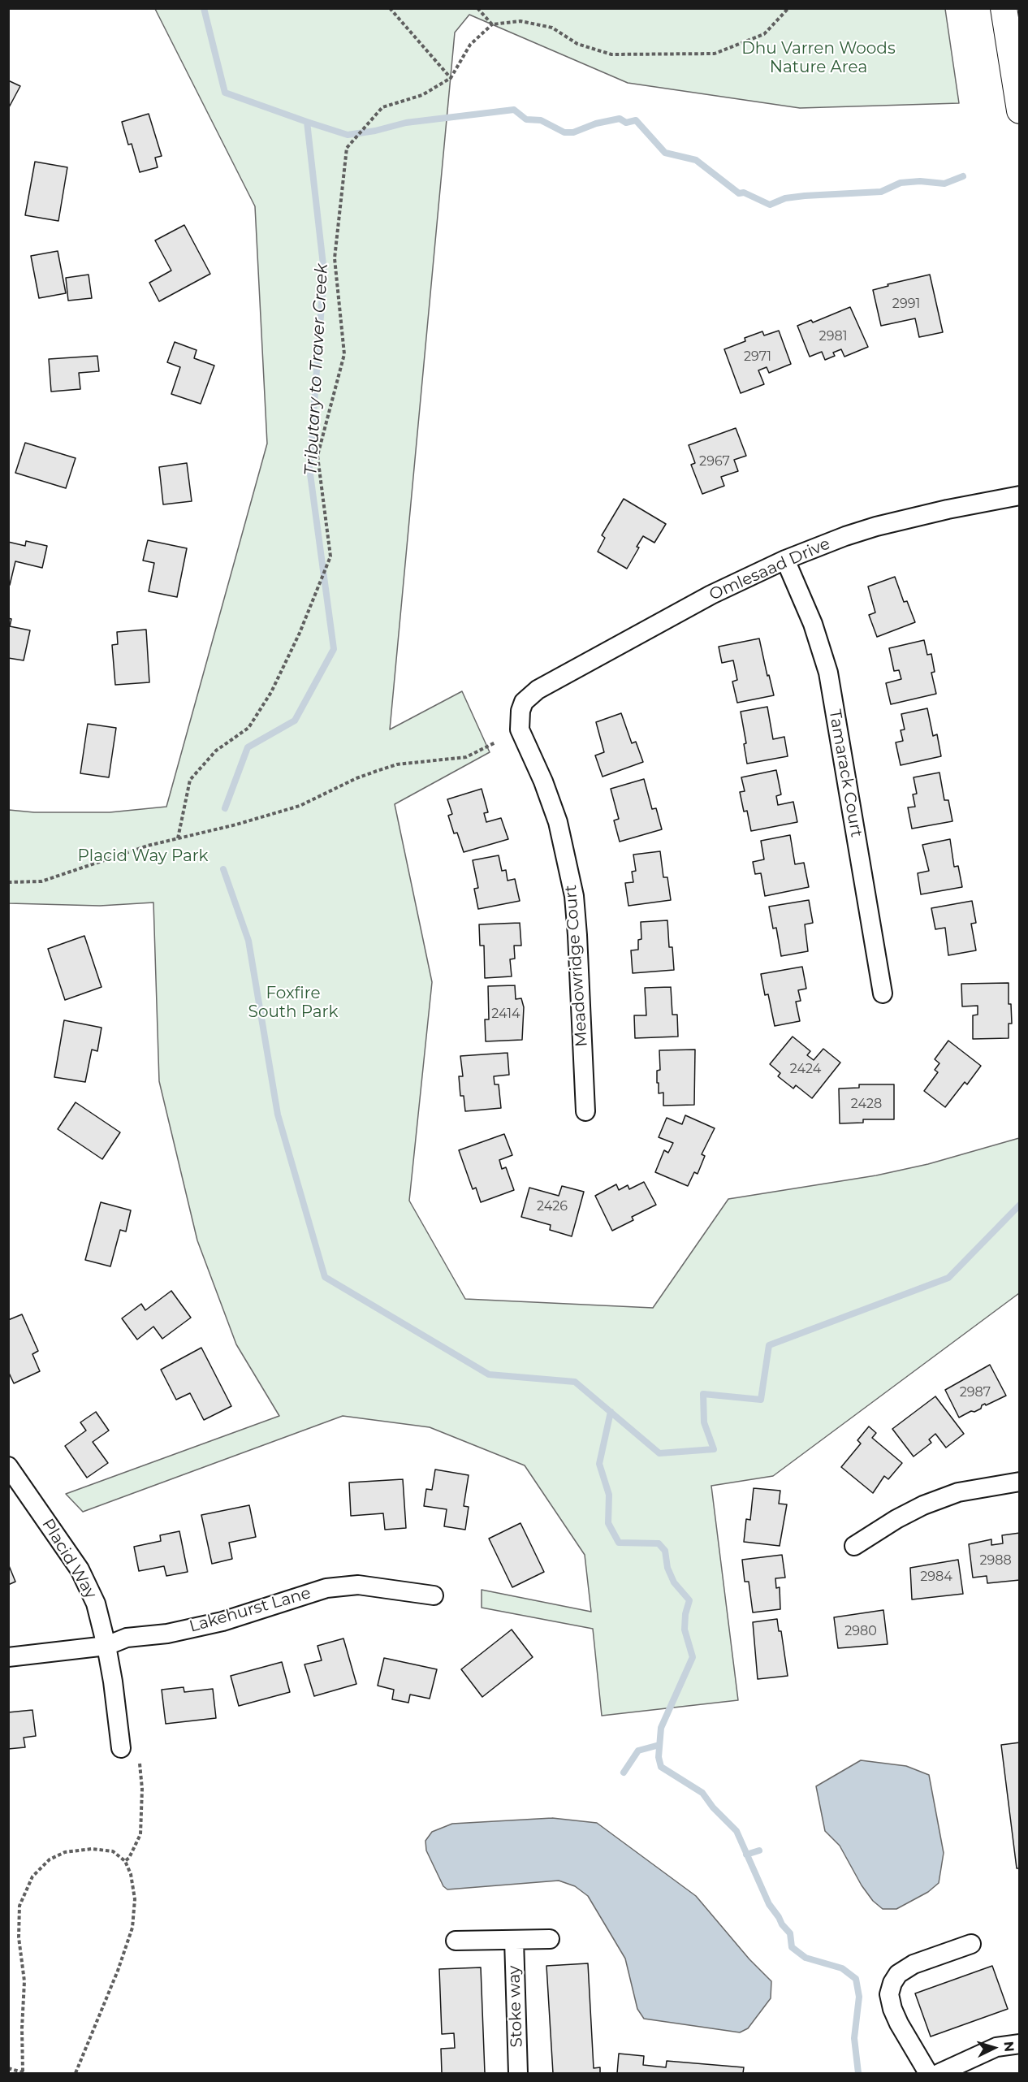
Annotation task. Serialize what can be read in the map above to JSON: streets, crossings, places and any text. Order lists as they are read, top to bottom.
{
  "streets": {
    "street": [
      "Omlesaad Drive",
      "Tamarack Court",
      "Meadowridge Court",
      "Placid Way",
      "Lakehurst Lane",
      "Stoke way"
    ]
  },
  "crossings": [
    ["Omlesaad Drive", "Tamarack Court"],
    ["Omlesaad Drive", "Meadowridge Court"],
    ["Placid Way", "Lakehurst Lane"]
  ],
  "water": ["Tributary to Traver Creek"],
  "parks": ["Dhu Varren Woods Nature Area", "Placid Way Park", "Foxfire South Park"],
  "house_numbers": [
    "2991",
    "2981",
    "2971",
    "2967",
    "2414",
    "2424",
    "2428",
    "2426",
    "2987",
    "2988",
    "2984",
    "2980"
  ],
  "north": "right"
}
